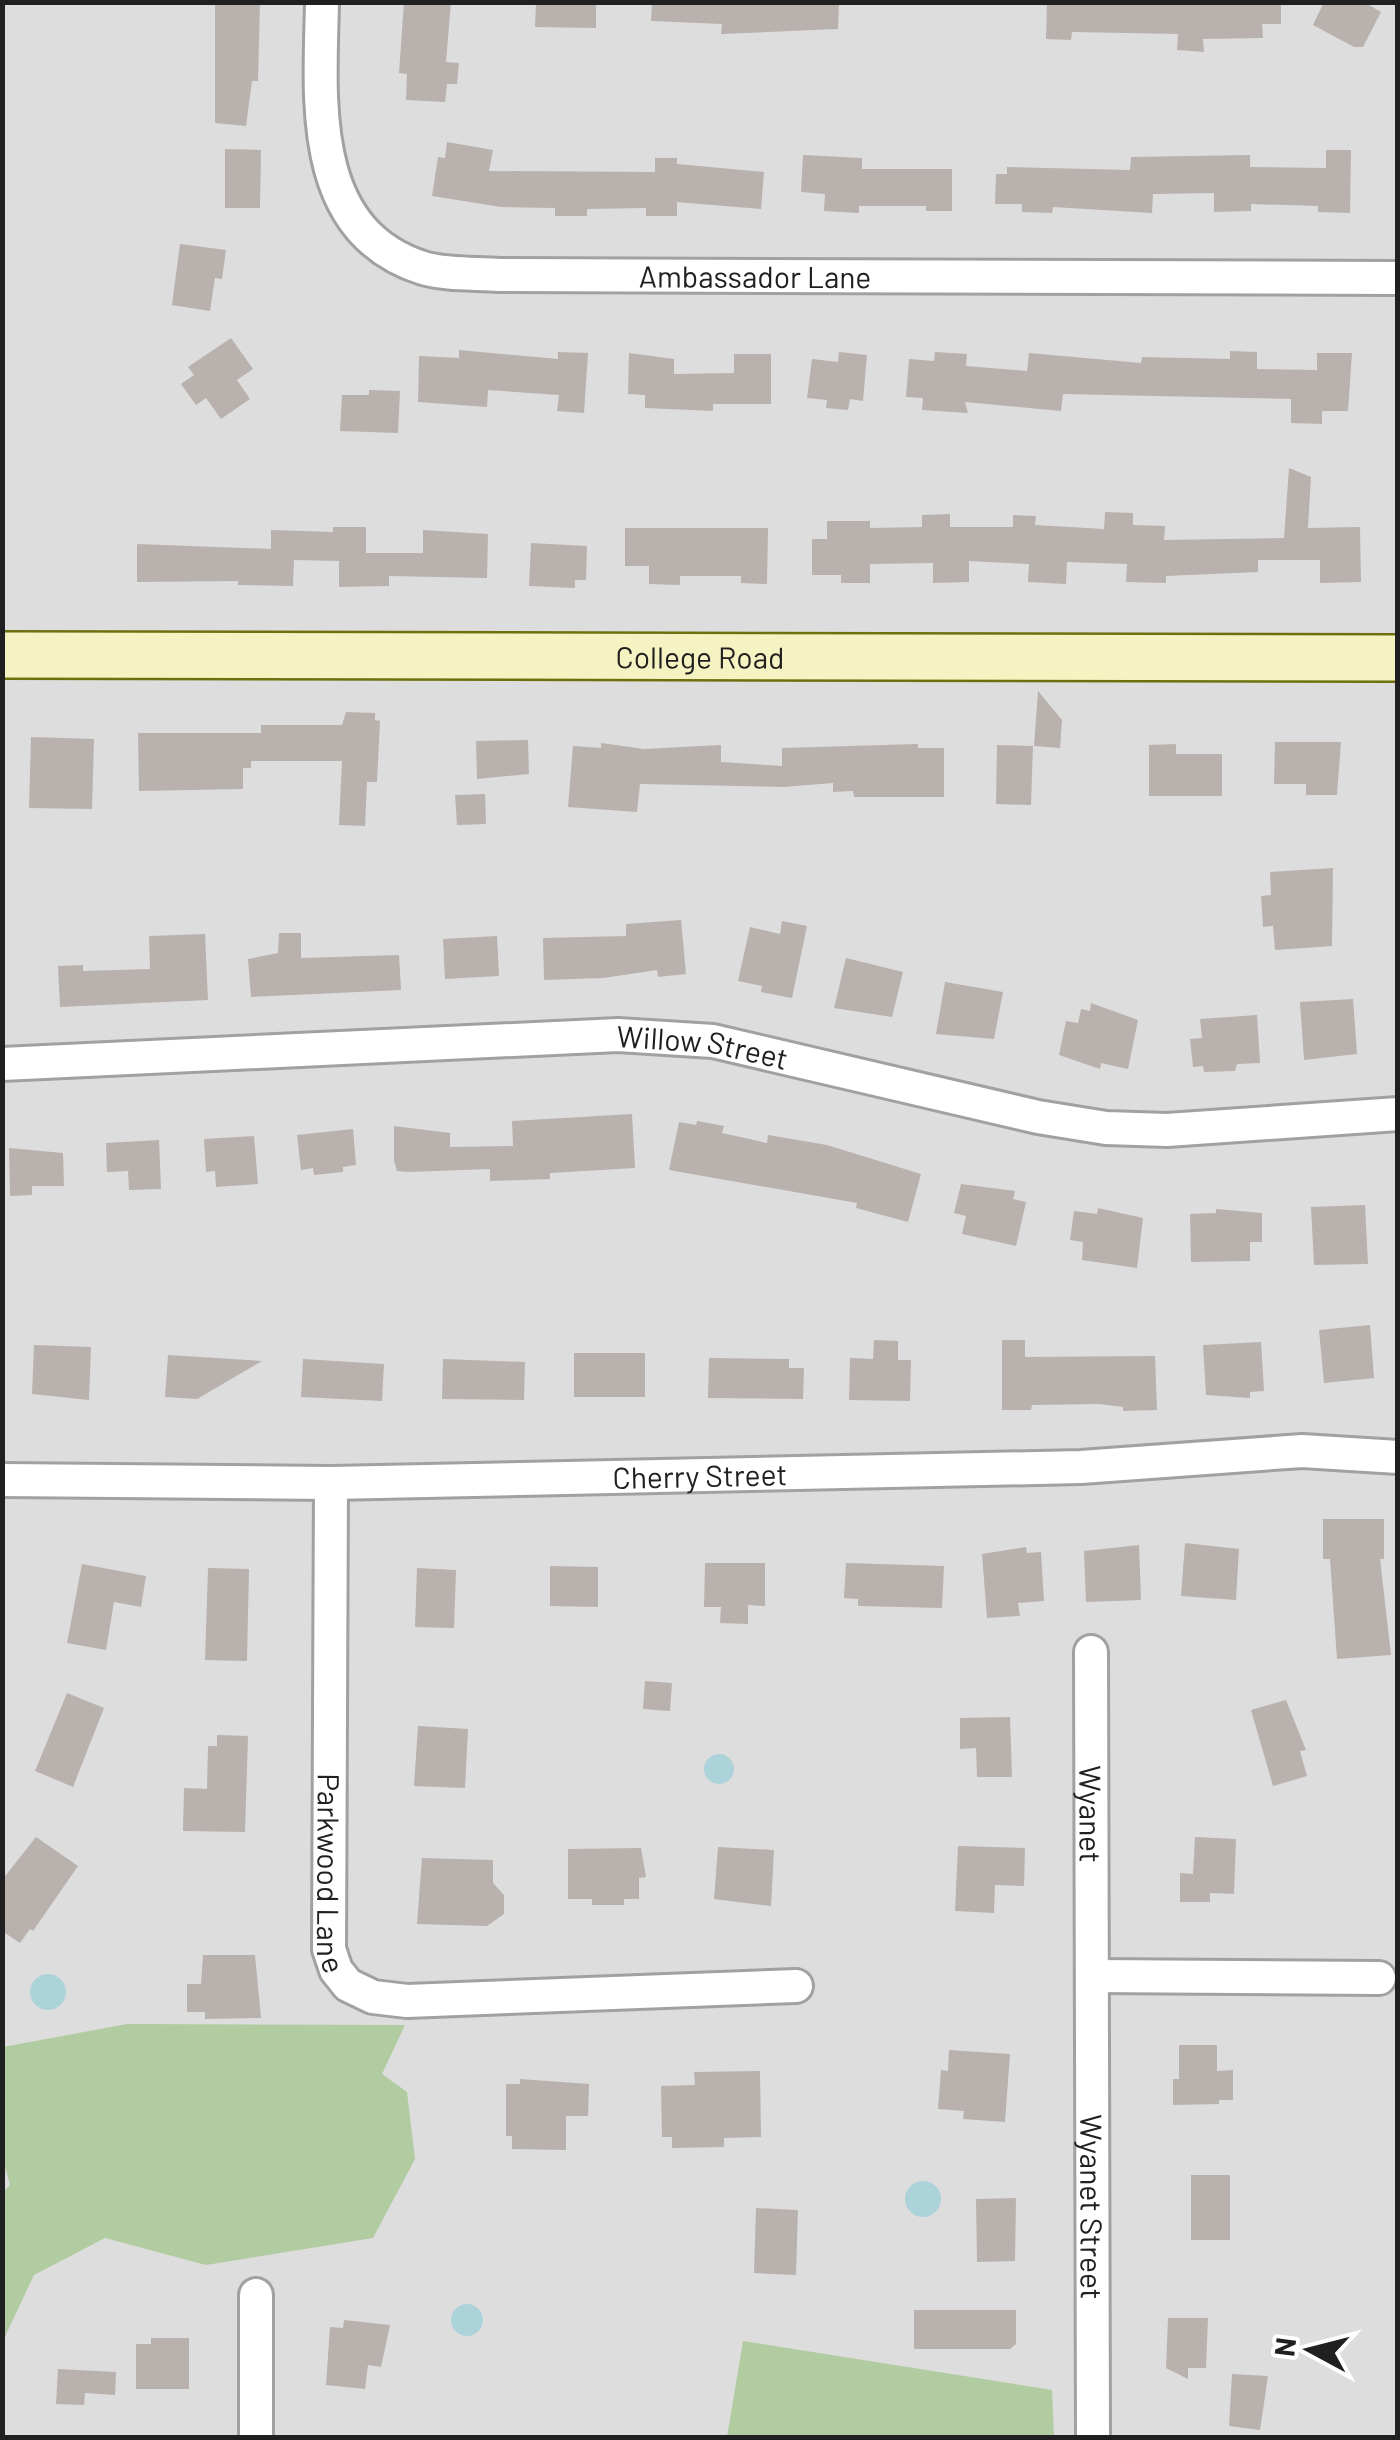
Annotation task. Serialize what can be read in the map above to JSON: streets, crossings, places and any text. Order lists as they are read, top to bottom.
{
  "streets": {
    "street": [
      "Ambassador Lane",
      "College Road",
      "Willow Street",
      "Cherry Street",
      "Wyanet",
      "Parkwood Lane",
      "Wyanet Street"
    ]
  },
  "crossings": [
    ["Cherry Street", "Parkwood Lane"],
    ["Wyanet", "Wyanet Street"]
  ],
  "north": "left"
}
